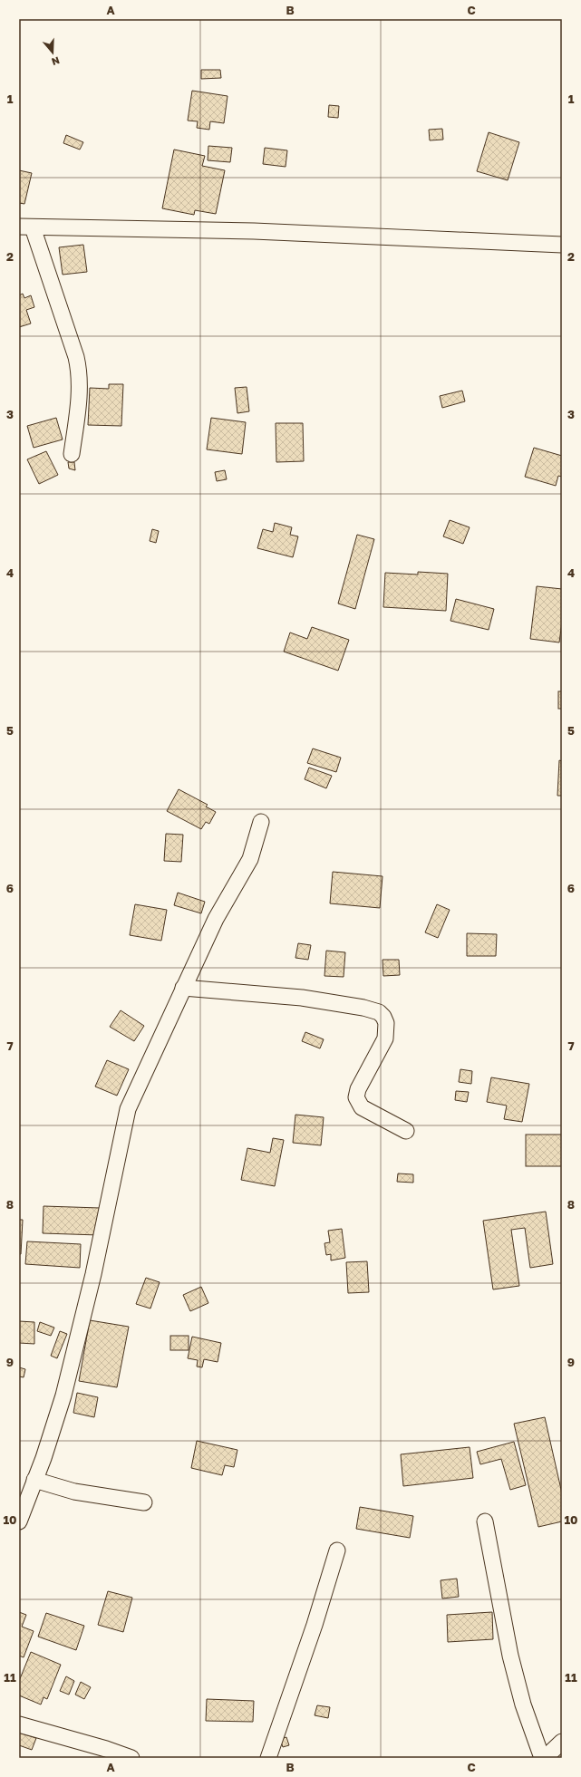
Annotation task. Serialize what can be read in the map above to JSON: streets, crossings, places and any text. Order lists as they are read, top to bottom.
{
  "north": "bottom",
  "grid": {
    "columns": ["A", "B", "C"],
    "rows": [
      "1",
      "2",
      "3",
      "4",
      "5",
      "6",
      "7",
      "8",
      "9",
      "10",
      "11"
    ]
  }
}
